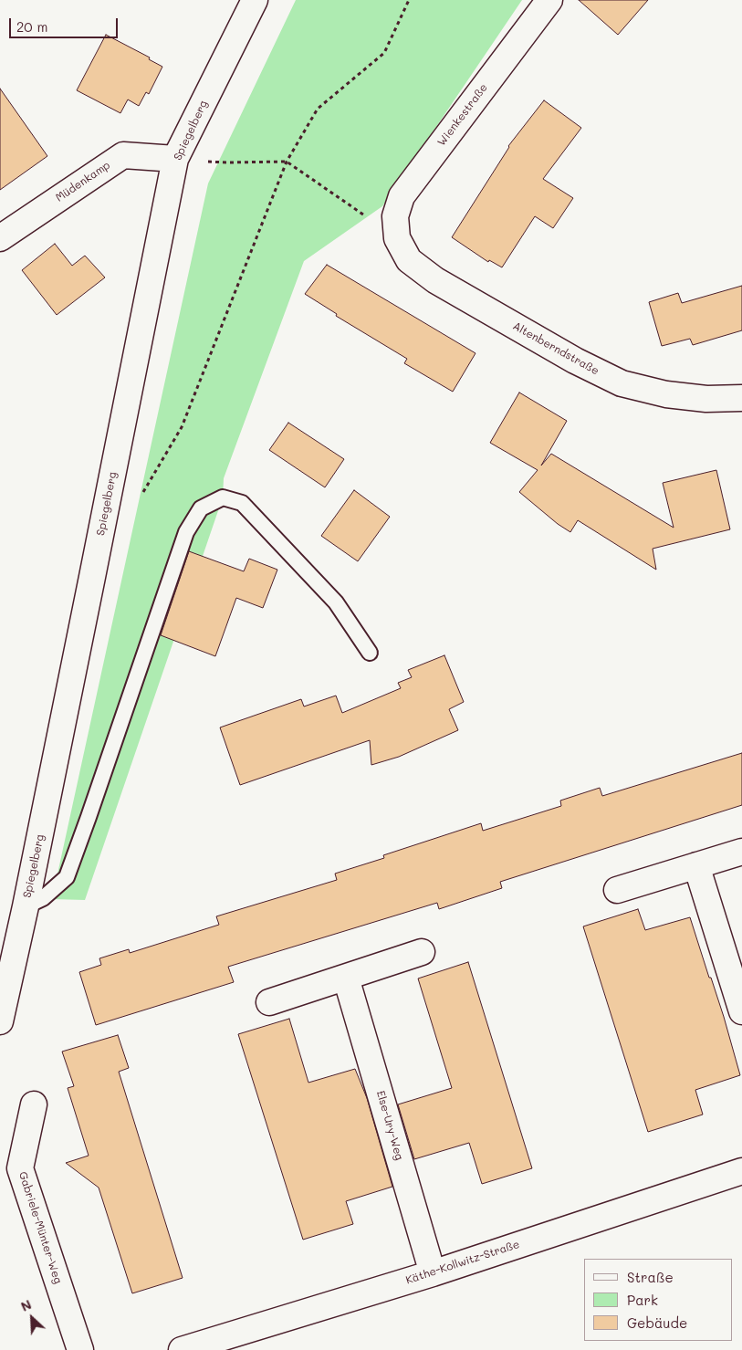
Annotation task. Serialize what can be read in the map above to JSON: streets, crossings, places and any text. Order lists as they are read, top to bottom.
{
  "streets": {
    "street": [
      "Wienkestraße",
      "Spiegelberg",
      "Müdenkamp",
      "Altenberndstraße",
      "Else-Ury-Weg",
      "Gabriele-Münter-Weg",
      "Käthe-Kollwitz-Straße"
    ]
  },
  "crossings": [
    ["Wienkestraße", "Altenberndstraße"],
    ["Spiegelberg", "Müdenkamp"],
    ["Else-Ury-Weg", "Käthe-Kollwitz-Straße"]
  ],
  "legend": ["Straße", "Park", "Gebäude"],
  "scale_bar": "20 m",
  "north": "top left"
}
